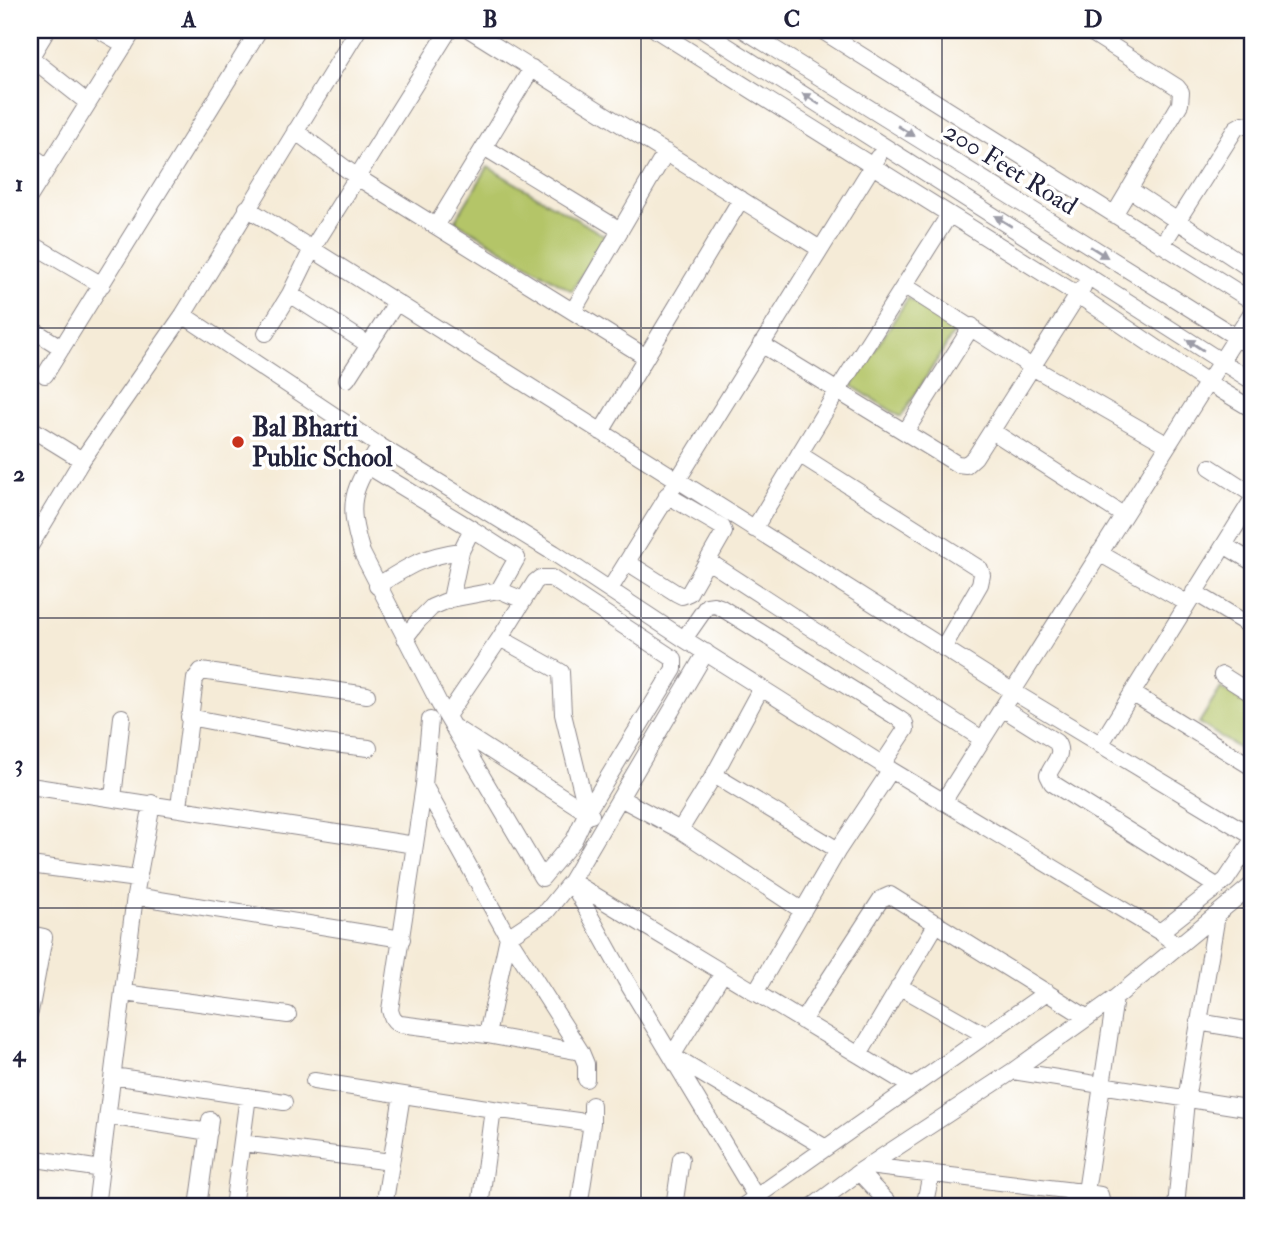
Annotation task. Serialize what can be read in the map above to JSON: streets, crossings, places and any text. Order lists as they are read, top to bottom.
{
  "streets": {
    "street": ["200 Feet Road"]
  },
  "places": ["Bal Bharti Public School"],
  "grid": {
    "columns": [
      "A",
      "B",
      "C",
      "D"
    ],
    "rows": [
      "1",
      "2",
      "3",
      "4"
    ]
  }
}
